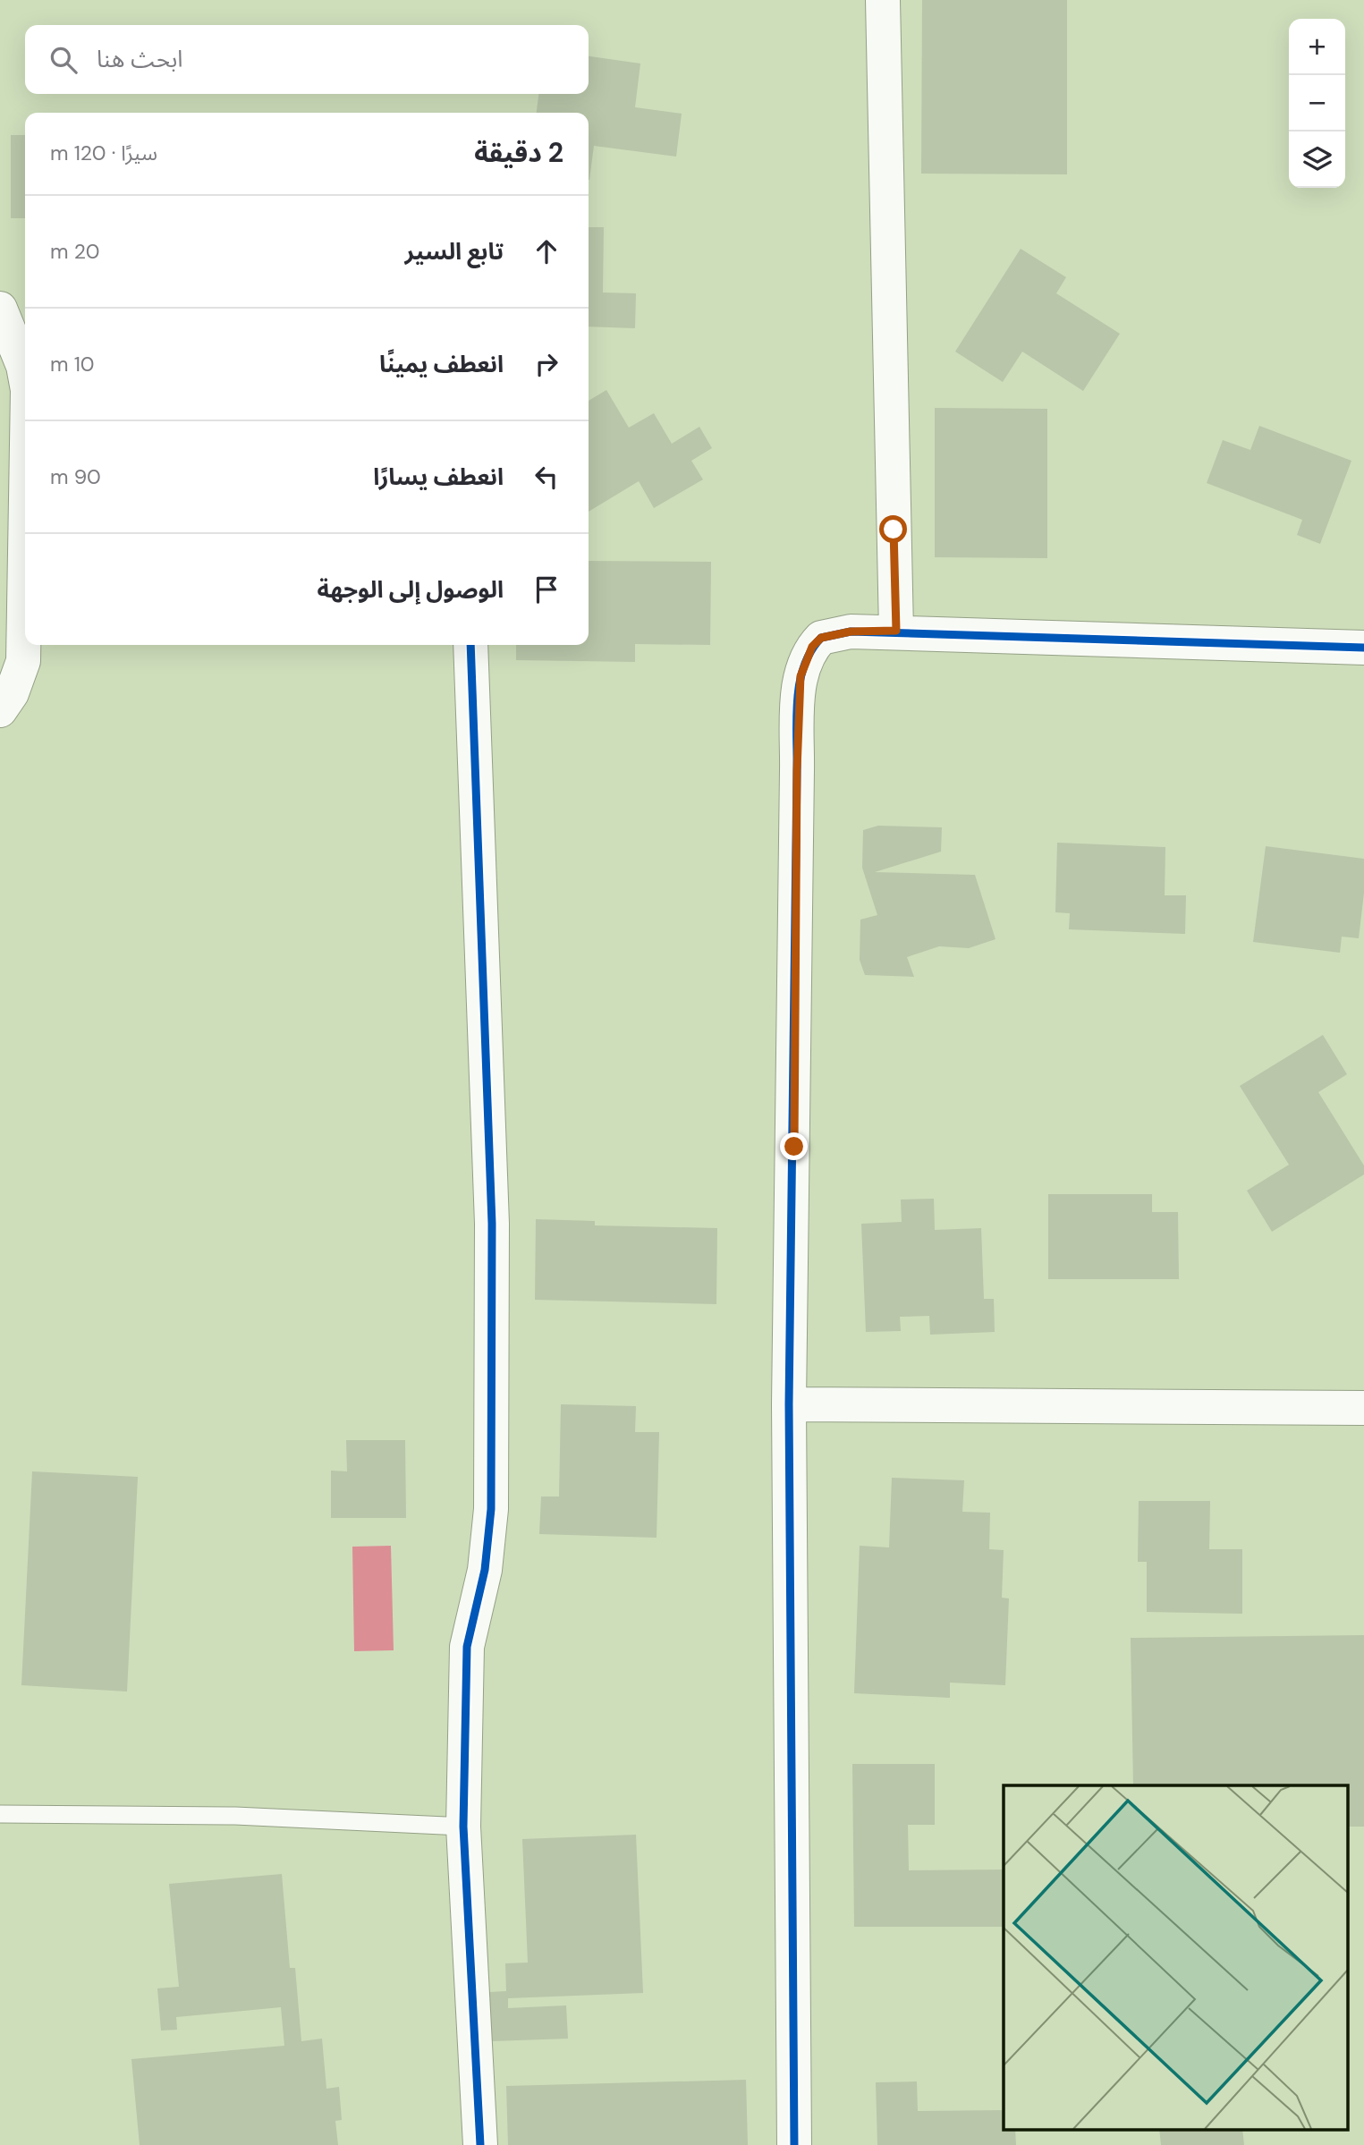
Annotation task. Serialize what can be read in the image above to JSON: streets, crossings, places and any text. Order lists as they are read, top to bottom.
{
  "page": {
    "map_buttons": ["+", "−"],
    "search": "ابحث هنا",
    "heading": ["2 دقيقة", "سيرًا · 120 m"],
    "list": [
      ["تابع السير", "20 m"],
      ["انعطف يمينًا", "10 m"],
      ["انعطف يسارًا", "90 m"],
      "الوصول إلى الوجهة"
    ]
  }
}
